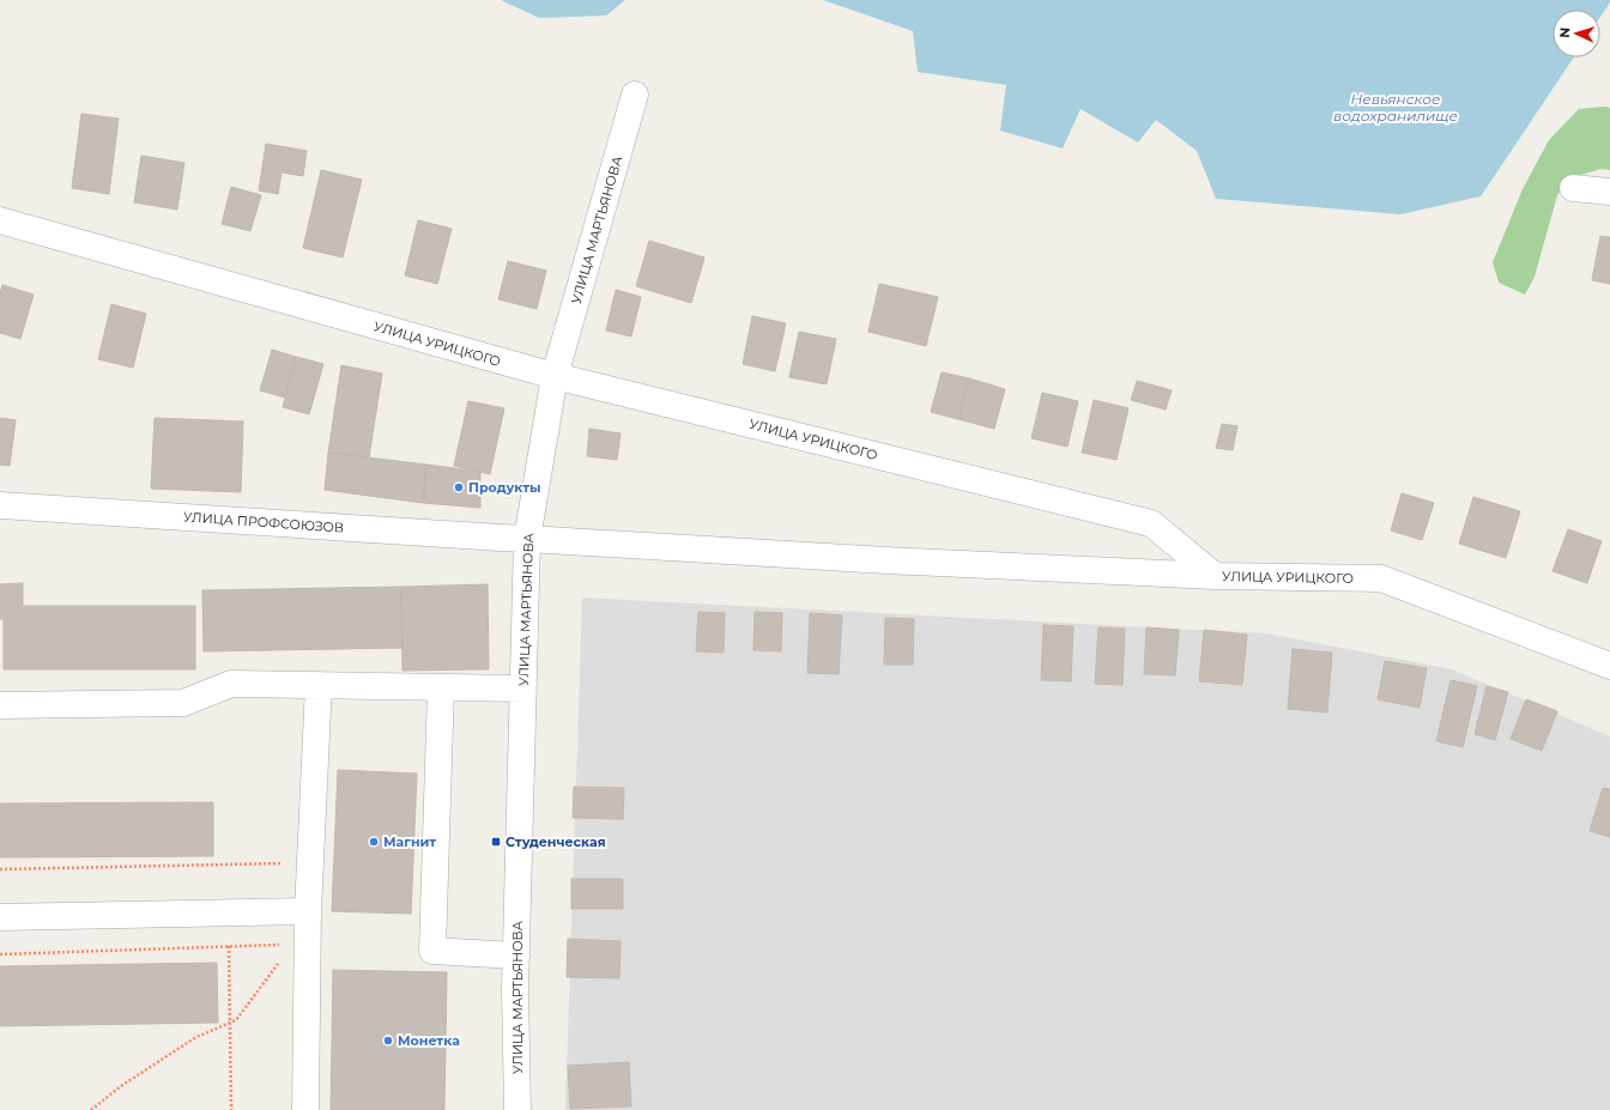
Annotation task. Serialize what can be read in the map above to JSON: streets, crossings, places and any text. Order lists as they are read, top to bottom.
{
  "streets": {
    "street": ["УЛИЦА МАРТЬЯНОВА", "УЛИЦА УРИЦКОГО", "УЛИЦА ПРОФСОЮЗОВ"]
  },
  "crossings": [
    ["УЛИЦА МАРТЬЯНОВА", "УЛИЦА УРИЦКОГО"],
    ["УЛИЦА МАРТЬЯНОВА", "УЛИЦА ПРОФСОЮЗОВ"],
    ["УЛИЦА УРИЦКОГО", "УЛИЦА ПРОФСОЮЗОВ"]
  ],
  "water": ["Невьянское водохранилище"],
  "places": {
    "other": ["Продукты", "Магнит", "Монетка"],
    "transit": ["Студенческая"]
  },
  "north": "left"
}
